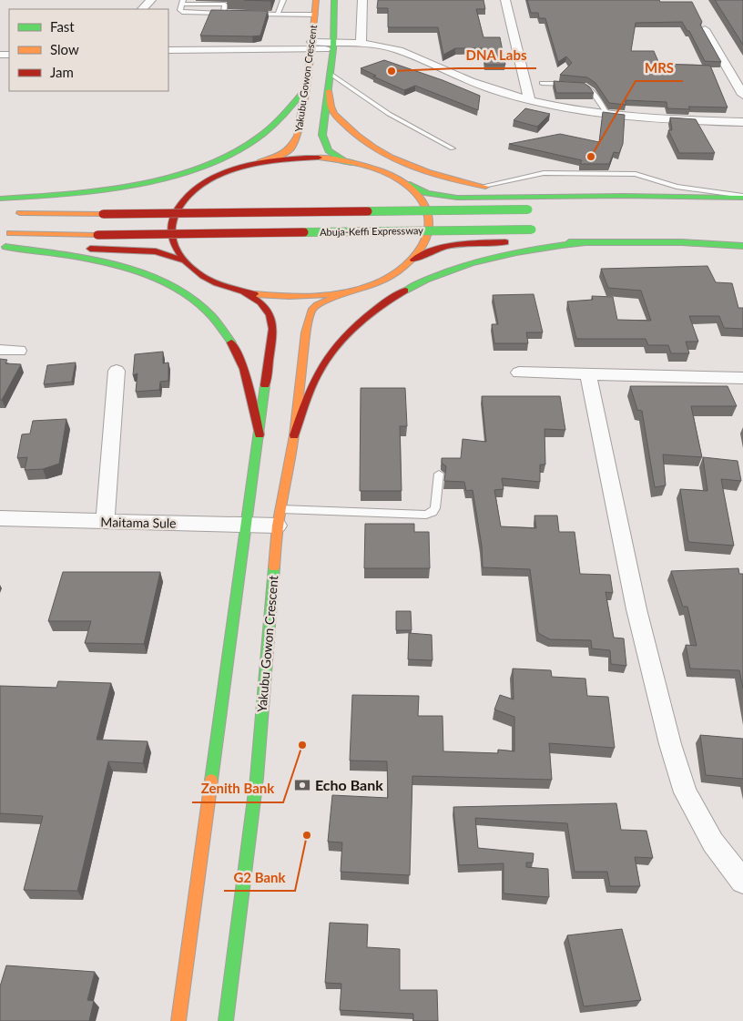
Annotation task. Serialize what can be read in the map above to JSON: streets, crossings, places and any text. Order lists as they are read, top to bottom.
{
  "streets": {
    "main road": ["Yakubu Gowon Crescent", "Abuja-Keffi Expressway"],
    "street": ["Maitama Sule"]
  },
  "crossings": [
    ["Yakubu Gowon Crescent", "Abuja-Keffi Expressway"],
    ["Yakubu Gowon Crescent", "Maitama Sule"]
  ],
  "places": {
    "other": [
      "DNA Labs",
      "MRS",
      "Zenith Bank",
      "G2 Bank"
    ],
    "bank": ["Echo Bank"]
  },
  "legend": ["Fast", "Slow", "Jam"]
}
